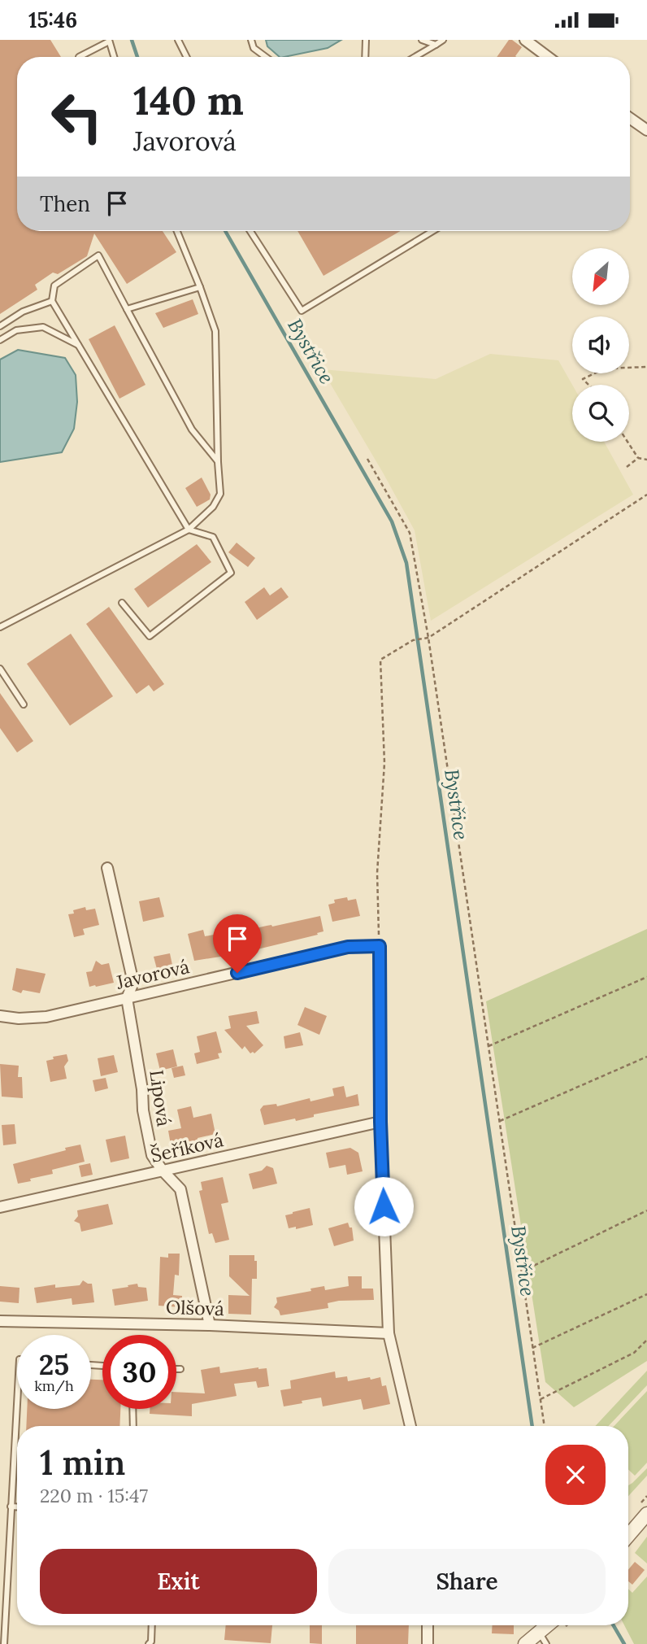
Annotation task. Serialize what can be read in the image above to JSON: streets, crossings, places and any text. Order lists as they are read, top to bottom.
{
  "streets": {
    "street": [
      "Javorová",
      "Lipová",
      "Šeříková",
      "Olšová"
    ]
  },
  "crossings": [
    ["Javorová", "Lipová"],
    ["Lipová", "Šeříková"],
    ["Lipová", "Olšová"]
  ],
  "water": ["Bystřice"],
  "north": "bottom left",
  "page": {
    "status": "15:46",
    "turn": ["140 m", "Javorová"],
    "then": "Then",
    "speed": "25 km/h",
    "limit": "30",
    "heading": ["1 min", "220 m · 15:47"],
    "buttons": ["Exit", "Share"]
  }
}
